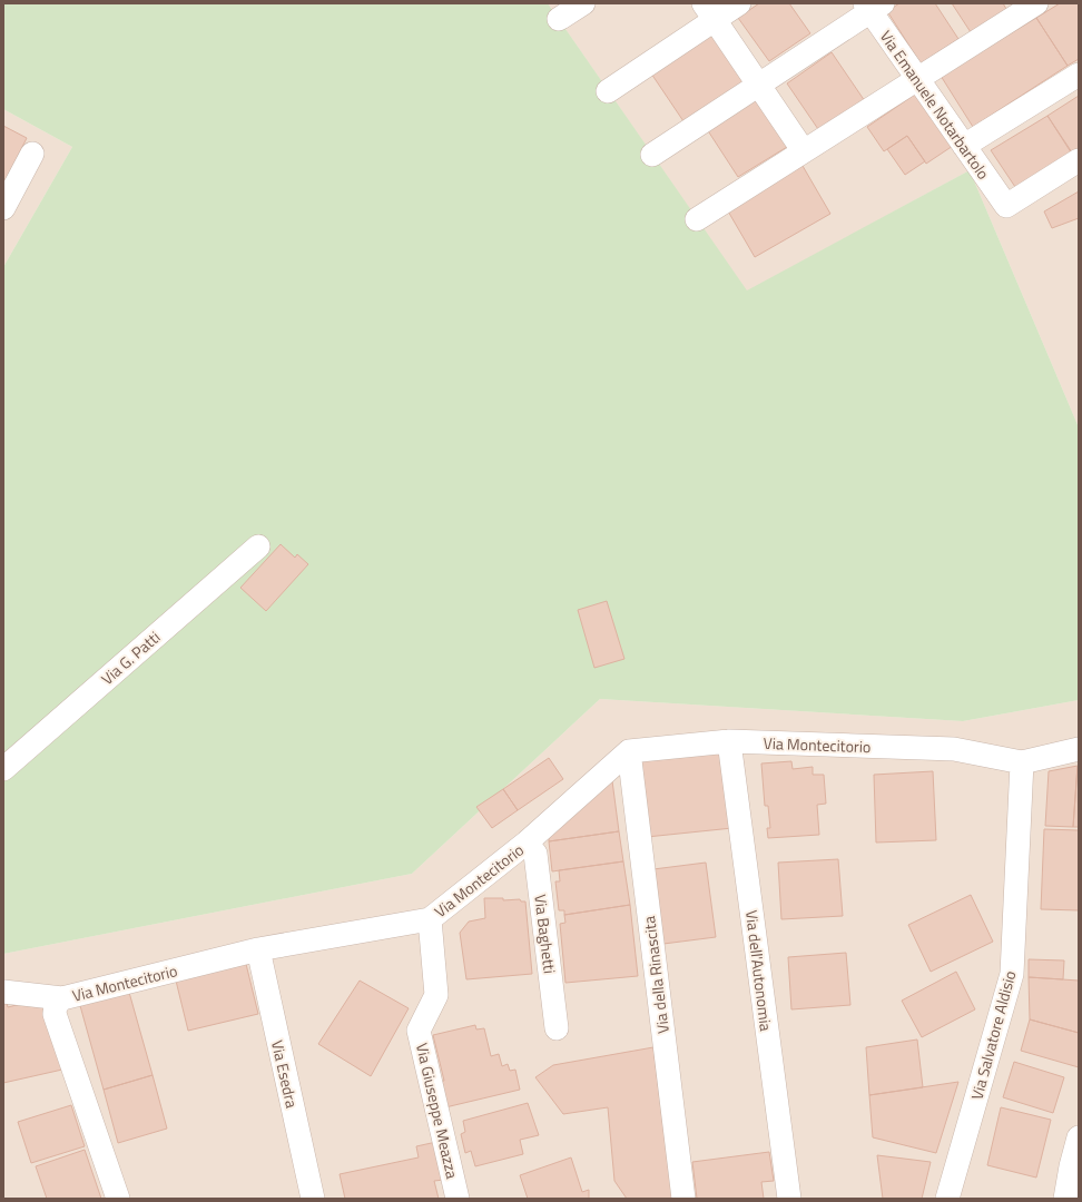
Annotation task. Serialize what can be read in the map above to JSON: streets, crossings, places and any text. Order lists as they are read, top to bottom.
{
  "streets": {
    "street": [
      "Via Emanuele Notarbartolo",
      "Via G. Patti",
      "Via Montecitorio",
      "Via Baghetti",
      "Via dell'Autonomia",
      "Via della Rinascita",
      "Via Salvatore Aldisio",
      "Via Esedra",
      "Via Giuseppe Meazza"
    ]
  },
  "crossings": [
    ["Via Montecitorio", "Via Baghetti"],
    ["Via Montecitorio", "Via dell'Autonomia"],
    ["Via Montecitorio", "Via della Rinascita"],
    ["Via Montecitorio", "Via Salvatore Aldisio"],
    ["Via Montecitorio", "Via Esedra"],
    ["Via Montecitorio", "Via Giuseppe Meazza"]
  ]
}
